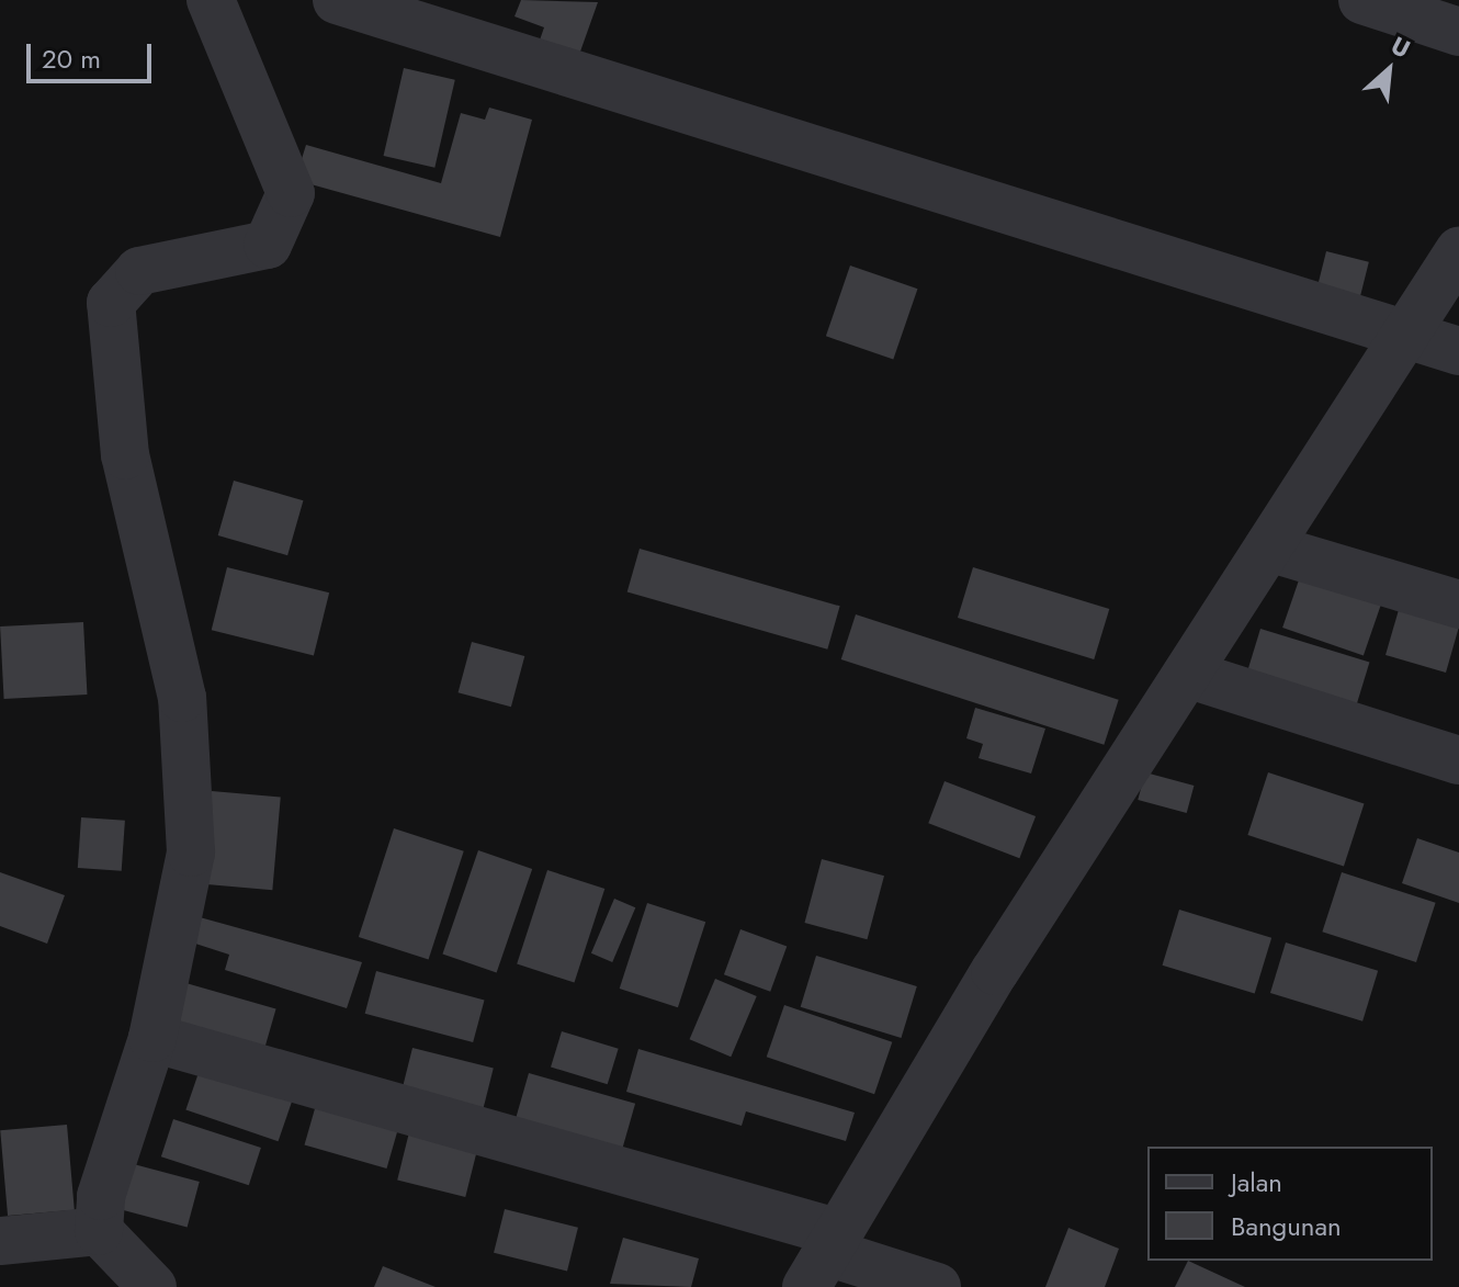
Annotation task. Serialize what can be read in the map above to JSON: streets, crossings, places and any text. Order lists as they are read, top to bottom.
{
  "legend": ["Jalan", "Bangunan"],
  "scale_bar": "20 m",
  "north": "top right"
}
